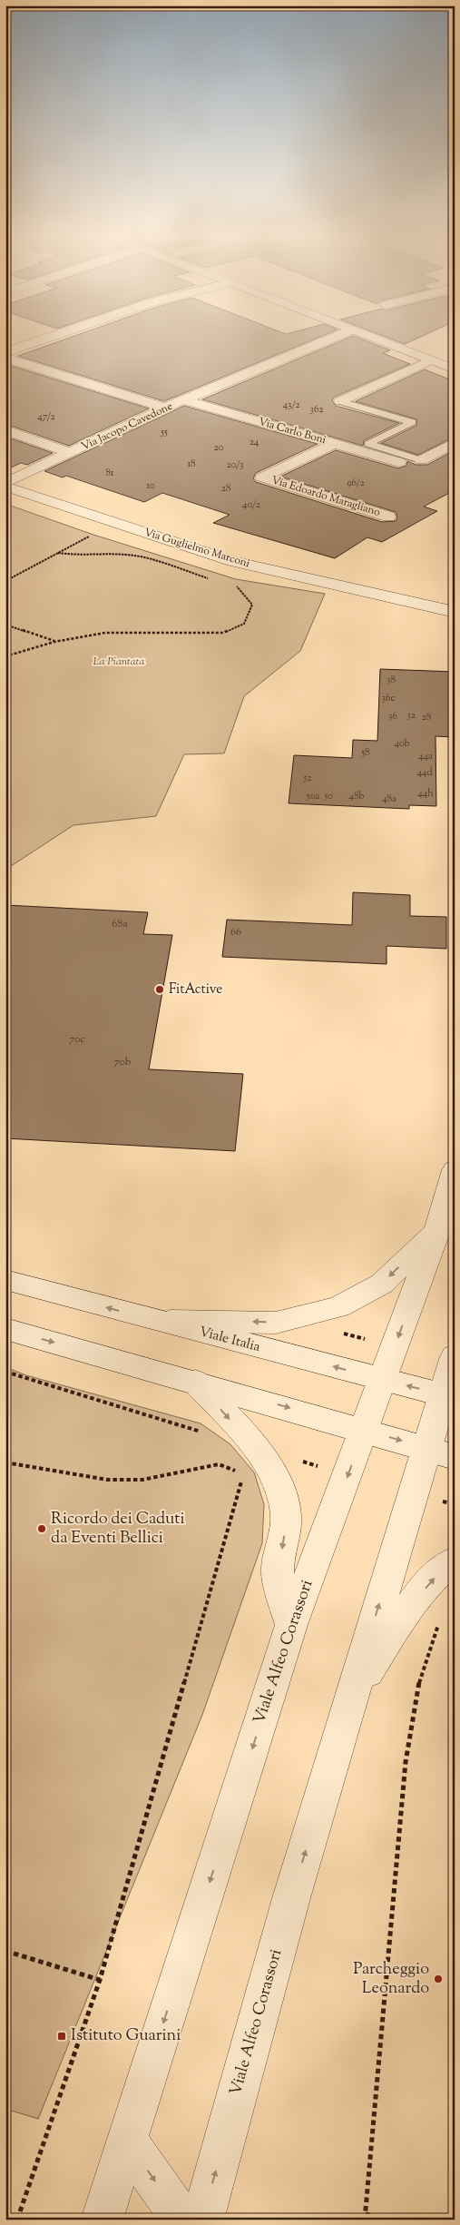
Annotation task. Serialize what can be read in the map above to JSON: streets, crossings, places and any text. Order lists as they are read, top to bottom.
{
  "streets": {
    "street": [
      "Via Jacopo Cavedone",
      "Via Carlo Boni",
      "Via Edoardo Maragliano",
      "Via Guglielmo Marconi",
      "Viale Italia",
      "Viale Alfeo Corassori"
    ]
  },
  "crossings": [
    ["Via Jacopo Cavedone", "Via Carlo Boni"],
    ["Via Carlo Boni", "Via Edoardo Maragliano"],
    ["Viale Italia", "Viale Alfeo Corassori"]
  ],
  "parks": ["La Piantata"],
  "places": {
    "other": ["FitActive", "Ricordo dei Caduti da Eventi Bellici", "Parcheggio Leonardo"],
    "transit": ["Istituto Guarini"]
  },
  "house_numbers": [
    "43/2",
    "362",
    "47/2",
    "55",
    "24",
    "20",
    "18",
    "20/3",
    "81",
    "96/2",
    "10",
    "28",
    "40/2",
    "38",
    "36c",
    "32",
    "36",
    "28",
    "40b",
    "58",
    "44a",
    "44d",
    "52",
    "44h",
    "50a",
    "50",
    "48b",
    "48a",
    "68a",
    "66",
    "70c",
    "70b"
  ]
}
